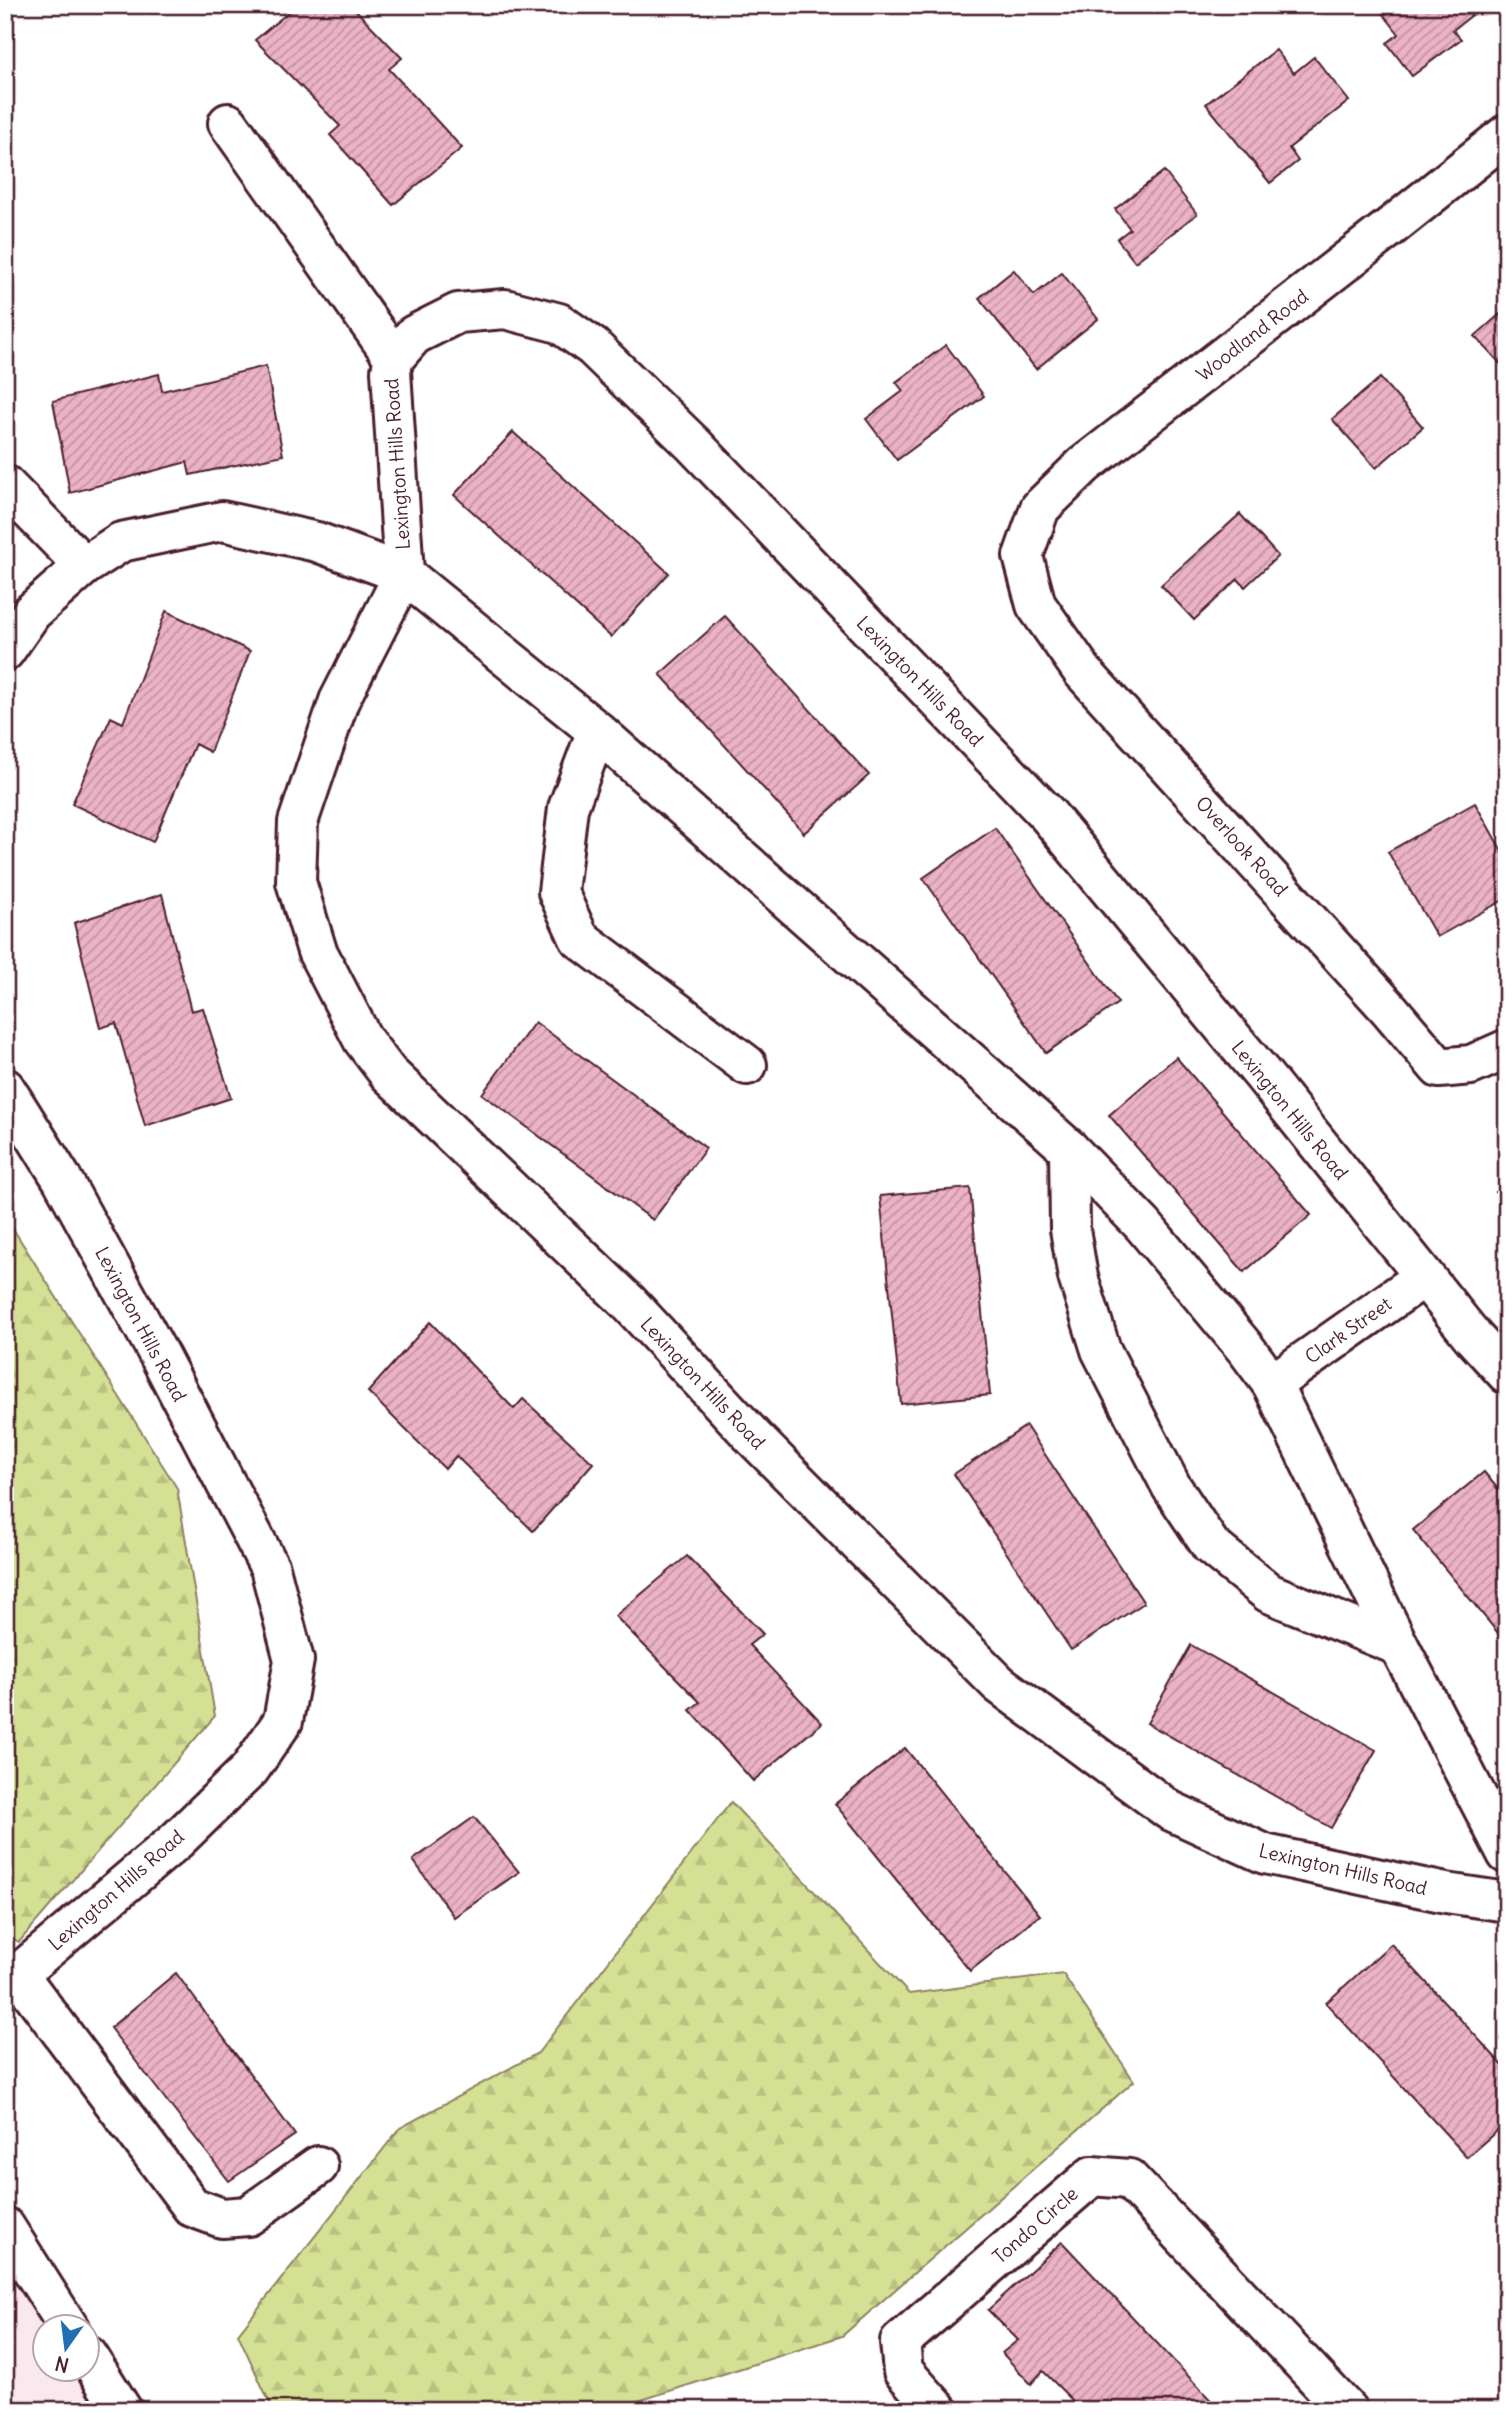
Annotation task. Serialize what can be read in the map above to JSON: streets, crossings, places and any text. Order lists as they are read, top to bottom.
{
  "streets": {
    "street": [
      "Woodland Road",
      "Lexington Hills Road",
      "Overlook Road",
      "Clark Street",
      "Tondo Circle"
    ]
  },
  "crossings": [
    ["Woodland Road", "Overlook Road"],
    ["Lexington Hills Road", "Clark Street"]
  ],
  "north": "bottom"
}
